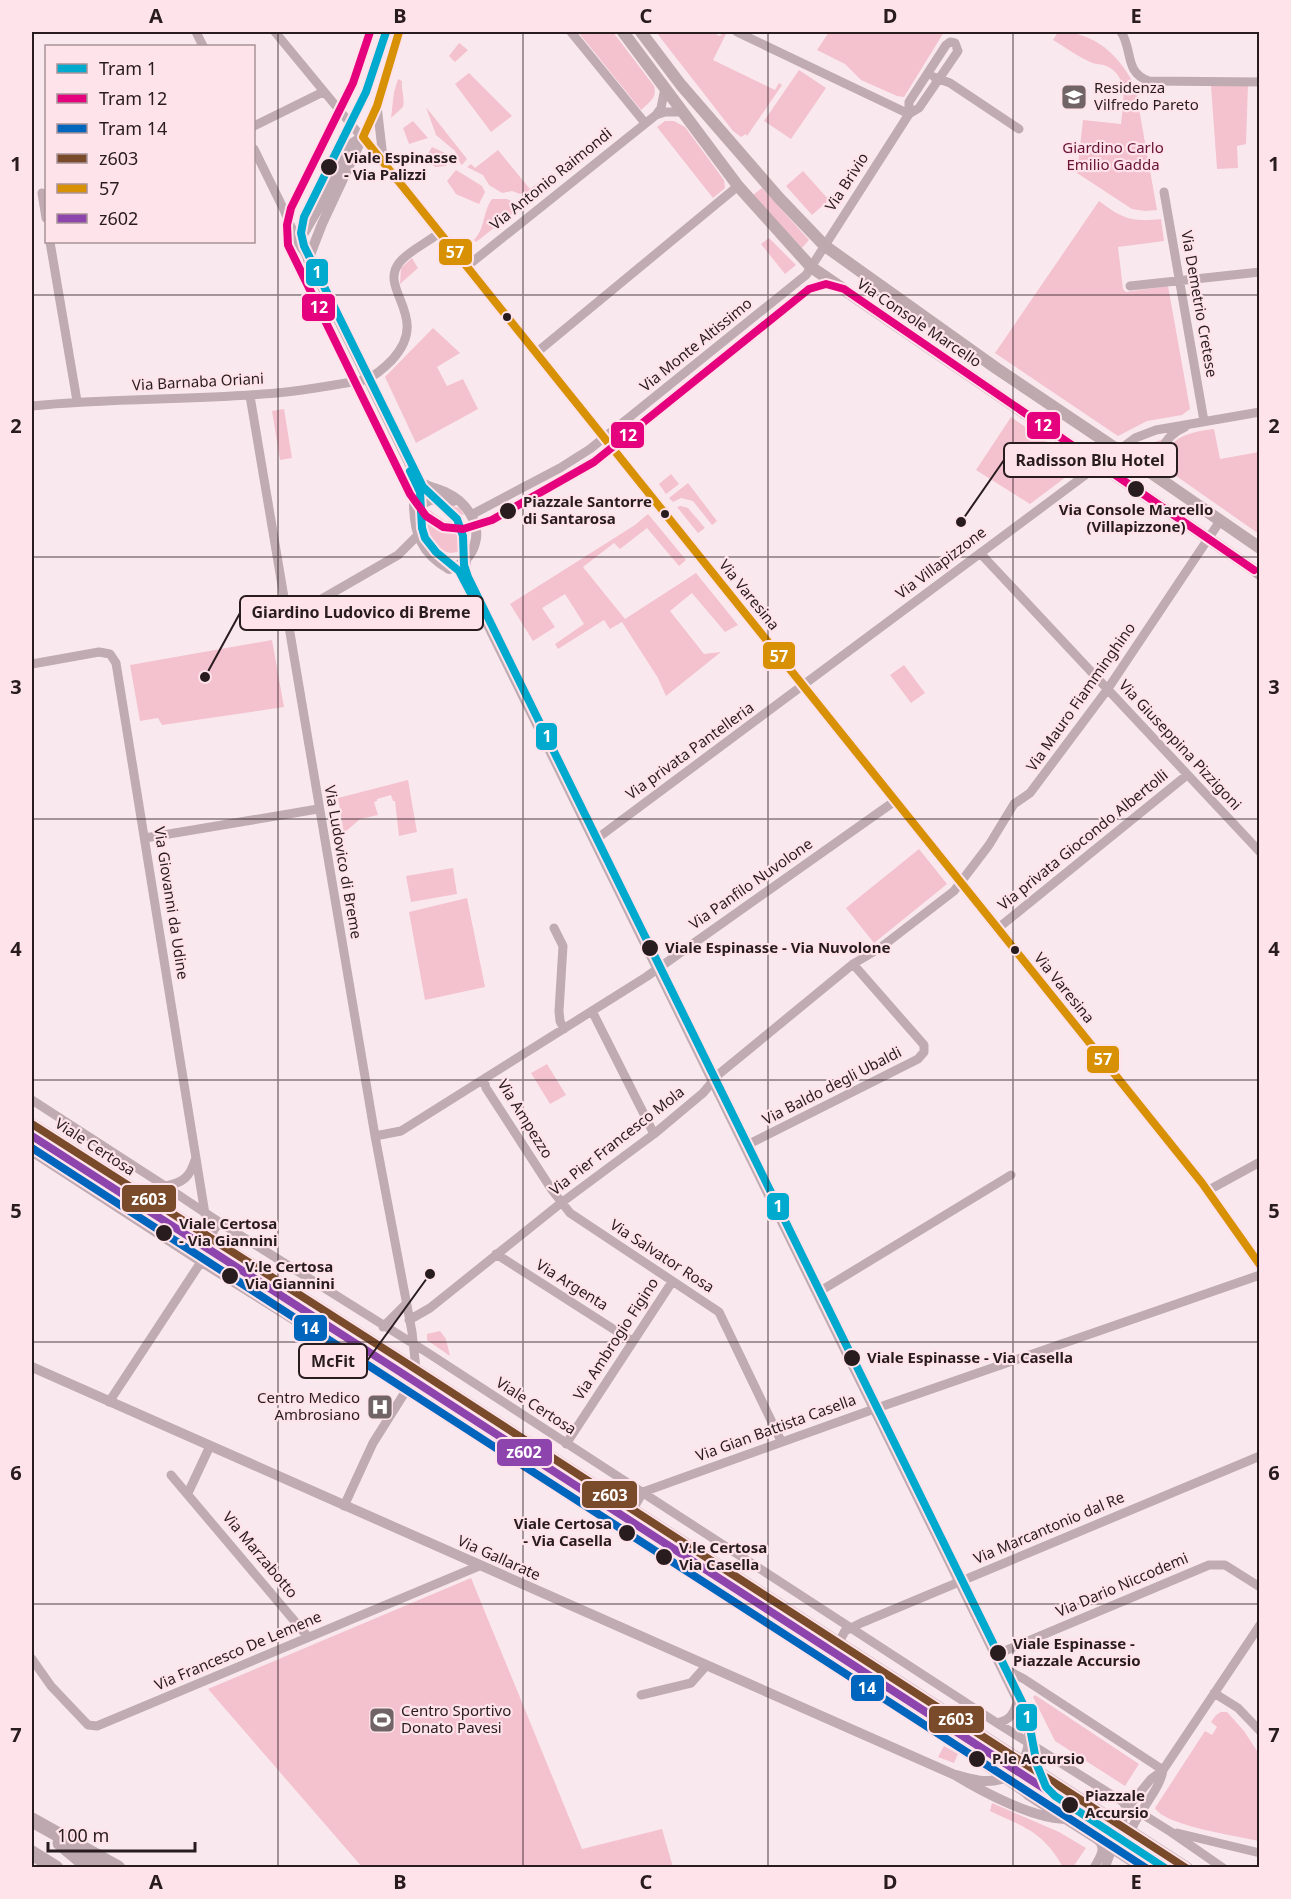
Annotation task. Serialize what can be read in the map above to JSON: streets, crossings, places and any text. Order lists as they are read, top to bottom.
{
  "streets": {
    "main road": ["Via Console Marcello", "Viale Certosa"],
    "street": [
      "Via Antonio Raimondi",
      "Via Brivio",
      "Via Demetrio Cretese",
      "Via Monte Altissimo",
      "Via Barnaba Oriani",
      "Via Villapizzone",
      "Via Varesina",
      "Via Mauro Fiamminghino",
      "Via Giuseppina Pizzigoni",
      "Via privata Pantelleria",
      "Via privata Giocondo Albertolli",
      "Via Ludovico di Breme",
      "Via Panfilo Nuvolone",
      "Via Giovanni da Udine",
      "Via Baldo degli Ubaldi",
      "Via Ampezzo",
      "Via Pier Francesco Mola",
      "Via Salvator Rosa",
      "Via Argenta",
      "Via Ambrogio Figino",
      "Via Gian Battista Casella",
      "Via Marcantonio dal Re",
      "Via Marzabotto",
      "Via Gallarate",
      "Via Dario Niccodemi",
      "Via Francesco De Lemene"
    ]
  },
  "crossings": [
    ["Via Antonio Raimondi", "Via Console Marcello"],
    ["Via Antonio Raimondi", "Via Varesina"],
    ["Via Brivio", "Via Console Marcello"],
    ["Via Brivio", "Via Monte Altissimo"],
    ["Via Console Marcello", "Via Monte Altissimo"],
    ["Via Console Marcello", "Via Villapizzone"],
    ["Via Console Marcello", "Via Mauro Fiamminghino"],
    ["Via Monte Altissimo", "Via Varesina"],
    ["Via Barnaba Oriani", "Via Ludovico di Breme"],
    ["Via Villapizzone", "Via Varesina"],
    ["Via Villapizzone", "Via Giuseppina Pizzigoni"],
    ["Via Villapizzone", "Via privata Pantelleria"],
    ["Via Varesina", "Via Mauro Fiamminghino"],
    ["Via Varesina", "Via privata Pantelleria"],
    ["Via Varesina", "Via privata Giocondo Albertolli"],
    ["Via Varesina", "Via Panfilo Nuvolone"],
    ["Via Varesina", "Via Pier Francesco Mola"],
    ["Via Mauro Fiamminghino", "Via Giuseppina Pizzigoni"],
    ["Via Mauro Fiamminghino", "Via Pier Francesco Mola"],
    ["Via Giuseppina Pizzigoni", "Via privata Giocondo Albertolli"],
    ["Via Ludovico di Breme", "Via Panfilo Nuvolone"],
    ["Via Ludovico di Breme", "Via Pier Francesco Mola"],
    ["Via Ludovico di Breme", "Viale Certosa"],
    ["Via Panfilo Nuvolone", "Via Ampezzo"],
    ["Via Giovanni da Udine", "Viale Certosa"],
    ["Via Baldo degli Ubaldi", "Via Pier Francesco Mola"],
    ["Via Ampezzo", "Via Pier Francesco Mola"],
    ["Via Ampezzo", "Via Salvator Rosa"],
    ["Via Pier Francesco Mola", "Via Salvator Rosa"],
    ["Via Pier Francesco Mola", "Via Argenta"],
    ["Viale Certosa", "Via Ambrogio Figino"],
    ["Viale Certosa", "Via Gian Battista Casella"],
    ["Viale Certosa", "Via Marcantonio dal Re"],
    ["Via Salvator Rosa", "Via Ambrogio Figino"],
    ["Via Salvator Rosa", "Via Gian Battista Casella"],
    ["Via Argenta", "Via Ambrogio Figino"],
    ["Via Marzabotto", "Via Francesco De Lemene"],
    ["Via Gallarate", "Via Francesco De Lemene"]
  ],
  "parks": ["Giardino Carlo Emilio Gadda"],
  "places": {
    "school or university": ["Residenza Vilfredo Pareto"],
    "other": [
      "Viale Espinasse - Via Palizzi",
      "Via Console Marcello (Villapizzone)",
      "Piazzale Santorre di Santarosa",
      "Radisson Blu Hotel",
      "Giardino Ludovico di Breme",
      "Viale Espinasse - Via Nuvolone",
      "Viale Certosa - Via Giannini",
      "McFit",
      "V.le Certosa Via Giannini",
      "Viale Espinasse - Via Casella",
      "Viale Certosa - Via Casella",
      "V.le Certosa Via Casella",
      "Viale Espinasse - Piazzale Accursio",
      "P.le Accursio",
      "Piazzale Accursio"
    ],
    "hospital": ["Centro Medico Ambrosiano"],
    "sports": ["Centro Sportivo Donato Pavesi"]
  },
  "lines": [
    "tram line 1",
    "tram line 12",
    "transit line 57",
    "transit line z603",
    "transit line z602",
    "tram line 14"
  ],
  "legend": [
    "Tram 1",
    "Tram 12",
    "Tram 14",
    "z603",
    "57",
    "z602"
  ],
  "scale_bar": "100 m",
  "grid": {
    "columns": [
      "A",
      "B",
      "C",
      "D",
      "E"
    ],
    "rows": [
      "1",
      "2",
      "3",
      "4",
      "5",
      "6",
      "7"
    ]
  }
}
